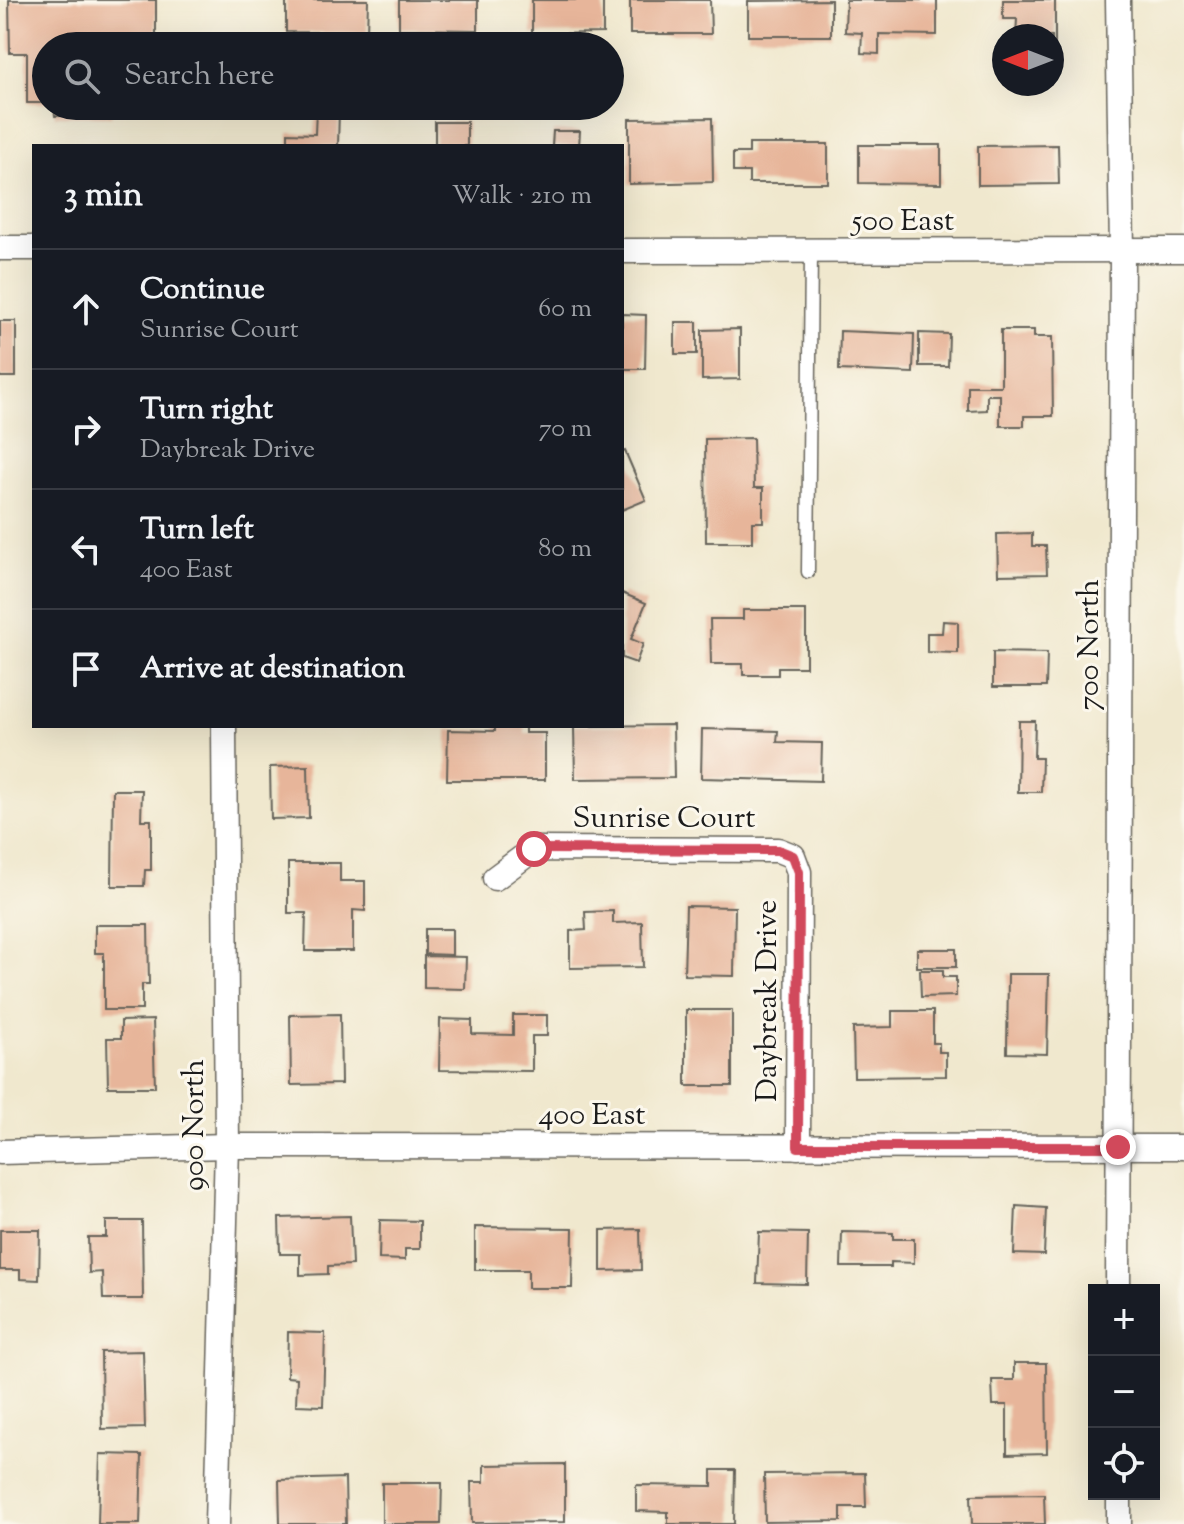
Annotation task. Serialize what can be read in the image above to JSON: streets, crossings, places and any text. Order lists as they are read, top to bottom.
{
  "streets": {
    "street": [
      "500 East",
      "700 North",
      "Sunrise Court",
      "Daybreak Drive",
      "400 East",
      "900 North"
    ]
  },
  "crossings": [
    ["500 East", "700 North"],
    ["700 North", "400 East"],
    ["Sunrise Court", "Daybreak Drive"],
    ["Daybreak Drive", "400 East"],
    ["400 East", "900 North"]
  ],
  "north": "left",
  "page": {
    "search": "Search here",
    "heading": ["3 min", "Walk · 210 m"],
    "list": [
      ["Continue", "Sunrise Court", "60 m"],
      ["Turn right", "Daybreak Drive", "70 m"],
      ["Turn left", "400 East", "80 m"],
      "Arrive at destination"
    ],
    "map_buttons": ["+", "−"]
  }
}
